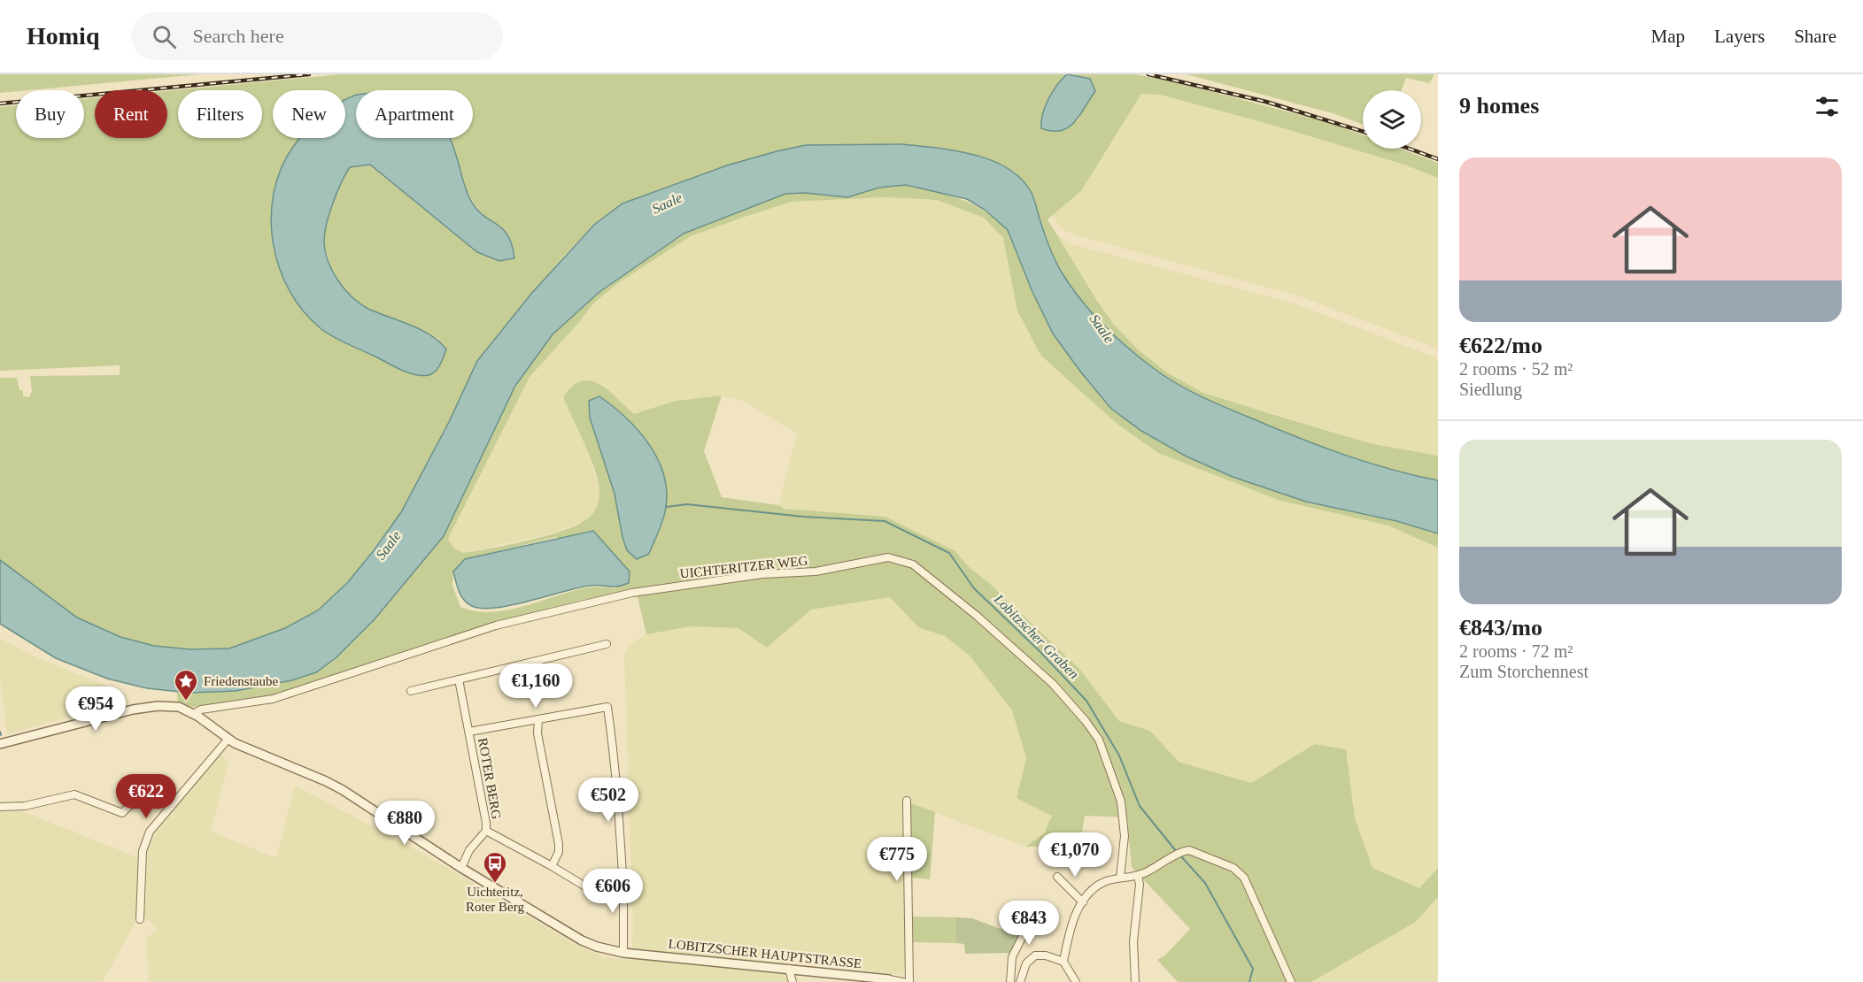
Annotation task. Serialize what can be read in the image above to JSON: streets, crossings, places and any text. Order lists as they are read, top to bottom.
{
  "streets": {
    "street": ["UICHTERITZER WEG", "ROTER BERG", "LOBITZSCHER HAUPTSTRASSE"]
  },
  "crossings": [
    ["UICHTERITZER WEG", "LOBITZSCHER HAUPTSTRASSE"],
    ["ROTER BERG", "LOBITZSCHER HAUPTSTRASSE"]
  ],
  "water": ["Saale", "Lobitzscher Graben"],
  "places": {
    "place": ["Friedenstaube"],
    "bus stop": ["Uichteritz, Roter Berg"]
  },
  "page": {
    "header": "Homiq",
    "search": "Search here",
    "nav": ["Map", "Layers", "Share"],
    "heading": "9 homes",
    "chip": [
      "Buy",
      "Rent",
      "Filters",
      "New",
      "Apartment"
    ],
    "list": [
      {
        "name": "€622/mo",
        "note": "2 rooms · 52 m² · Siedlung"
      },
      {
        "name": "€843/mo",
        "note": "2 rooms · 72 m² · Zum Storchennest"
      }
    ],
    "price": [
      "€1,160",
      "€954",
      "€622",
      "€502",
      "€880",
      "€1,070",
      "€775",
      "€606",
      "€843"
    ]
  }
}
